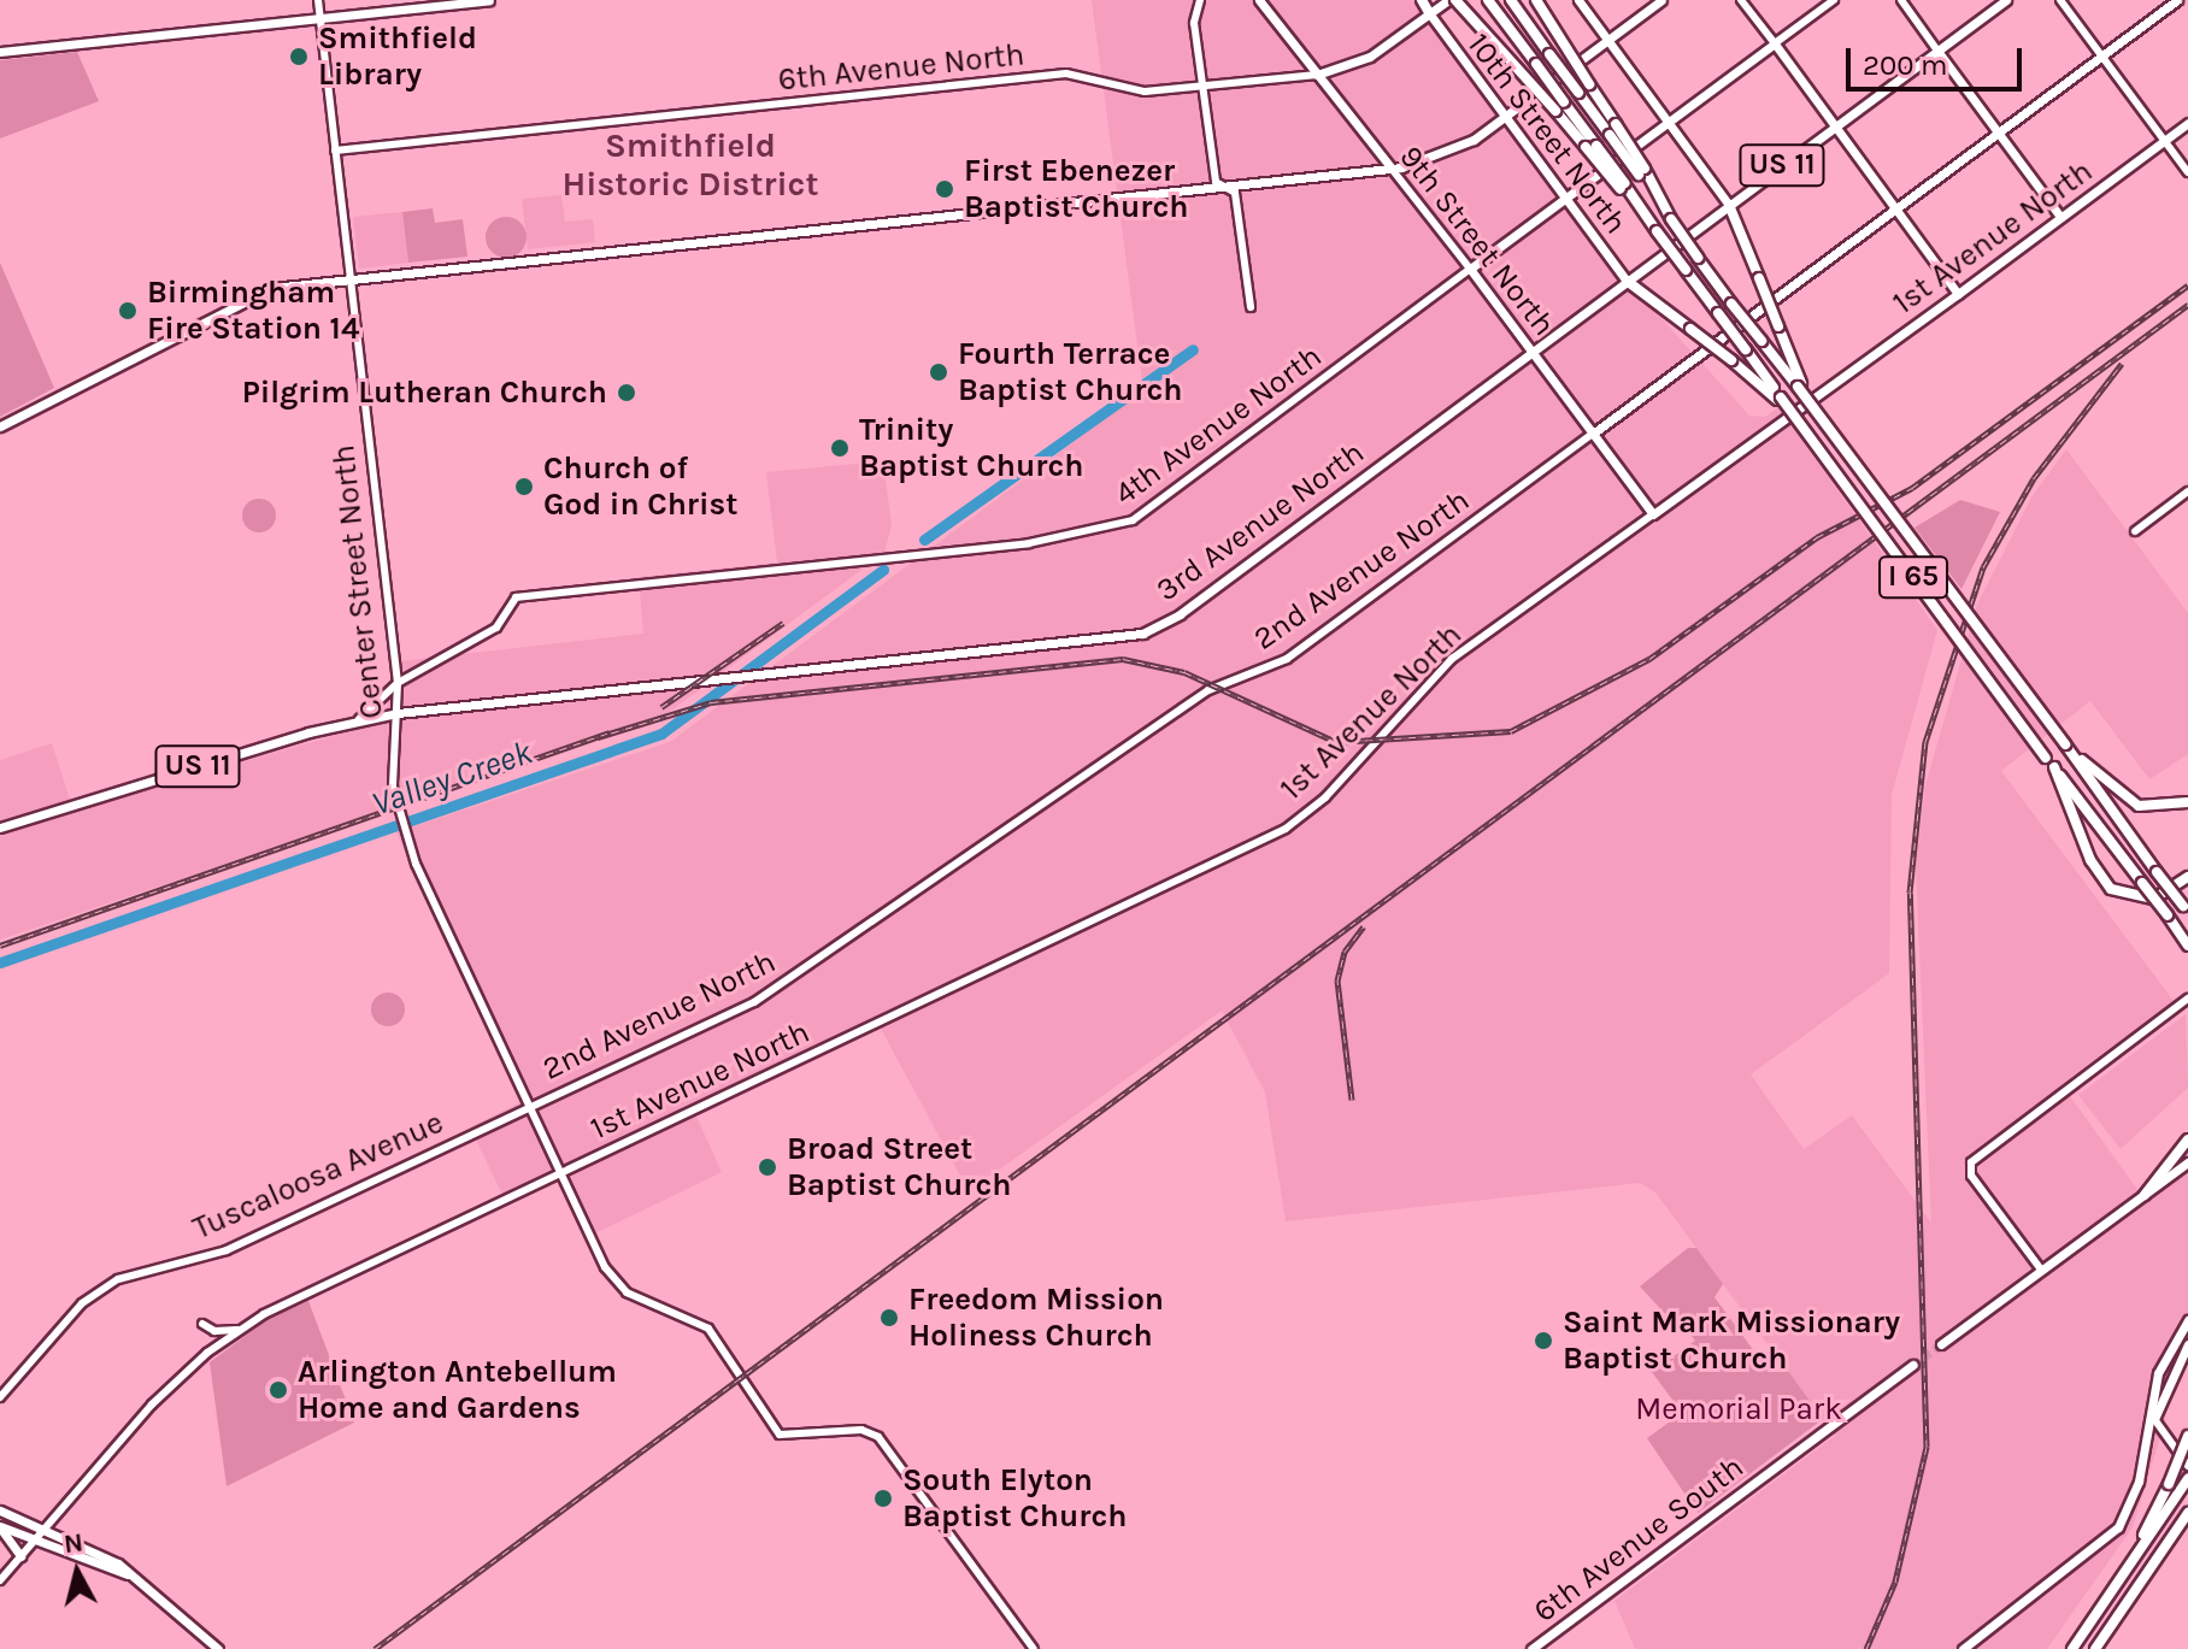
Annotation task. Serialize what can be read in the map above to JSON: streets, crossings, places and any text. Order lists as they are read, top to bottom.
{
  "streets": {
    "highway": ["I 65"],
    "main road": [
      "6th Avenue North",
      "10th Street North",
      "US 11",
      "1st Avenue North",
      "9th Street North",
      "4th Avenue North",
      "3rd Avenue North",
      "2nd Avenue North",
      "6th Avenue South"
    ],
    "street": ["Center Street North", "Tuscaloosa Avenue"]
  },
  "crossings": [
    ["6th Avenue North", "10th Street North"],
    ["6th Avenue North", "9th Street North"],
    ["6th Avenue North", "Center Street North"],
    ["10th Street North", "4th Avenue North"],
    ["10th Street North", "3rd Avenue North"],
    ["US 11", "3rd Avenue North"],
    ["US 11", "Center Street North"],
    ["1st Avenue North", "9th Street North"],
    ["1st Avenue North", "Center Street North"],
    ["9th Street North", "4th Avenue North"],
    ["9th Street North", "3rd Avenue North"],
    ["9th Street North", "2nd Avenue North"],
    ["4th Avenue North", "Center Street North"],
    ["3rd Avenue North", "Center Street North"],
    ["2nd Avenue North", "Center Street North"],
    ["2nd Avenue North", "Tuscaloosa Avenue"],
    ["Center Street North", "Tuscaloosa Avenue"]
  ],
  "districts": ["Smithfield Historic District"],
  "water": ["Valley Creek"],
  "parks": ["Memorial Park"],
  "places": [
    "Smithfield Library",
    "First Ebenezer Baptist Church",
    "Birmingham Fire Station 14",
    "Fourth Terrace Baptist Church",
    "Pilgrim Lutheran Church",
    "Trinity Baptist Church",
    "Church of God in Christ",
    "Broad Street Baptist Church",
    "Freedom Mission Holiness Church",
    "Saint Mark Missionary Baptist Church",
    "Arlington Antebellum Home and Gardens",
    "South Elyton Baptist Church"
  ],
  "scale_bar": "200 m",
  "north": "top"
}
